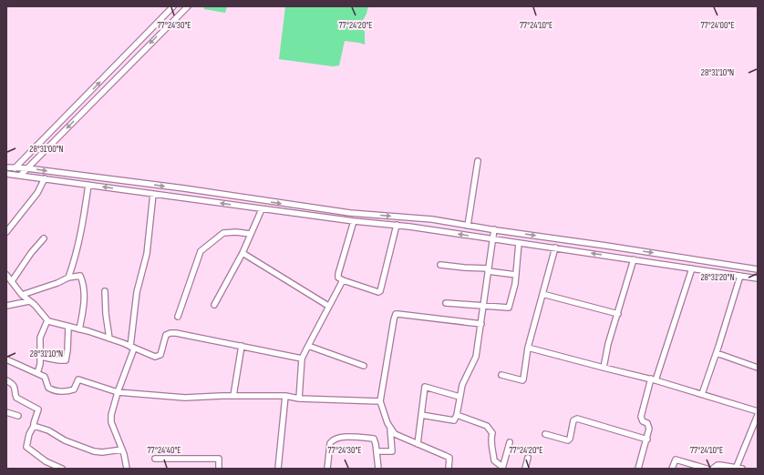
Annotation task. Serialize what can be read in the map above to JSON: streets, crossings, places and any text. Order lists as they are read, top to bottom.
{
  "coordinates": [
    "77°24'30\"E",
    "77°24'20\"E",
    "77°24'10\"E",
    "77°24'00\"E",
    "28°31'10\"N",
    "28°31'00\"N",
    "28°31'20\"N",
    "77°24'40\"E"
  ]
}
